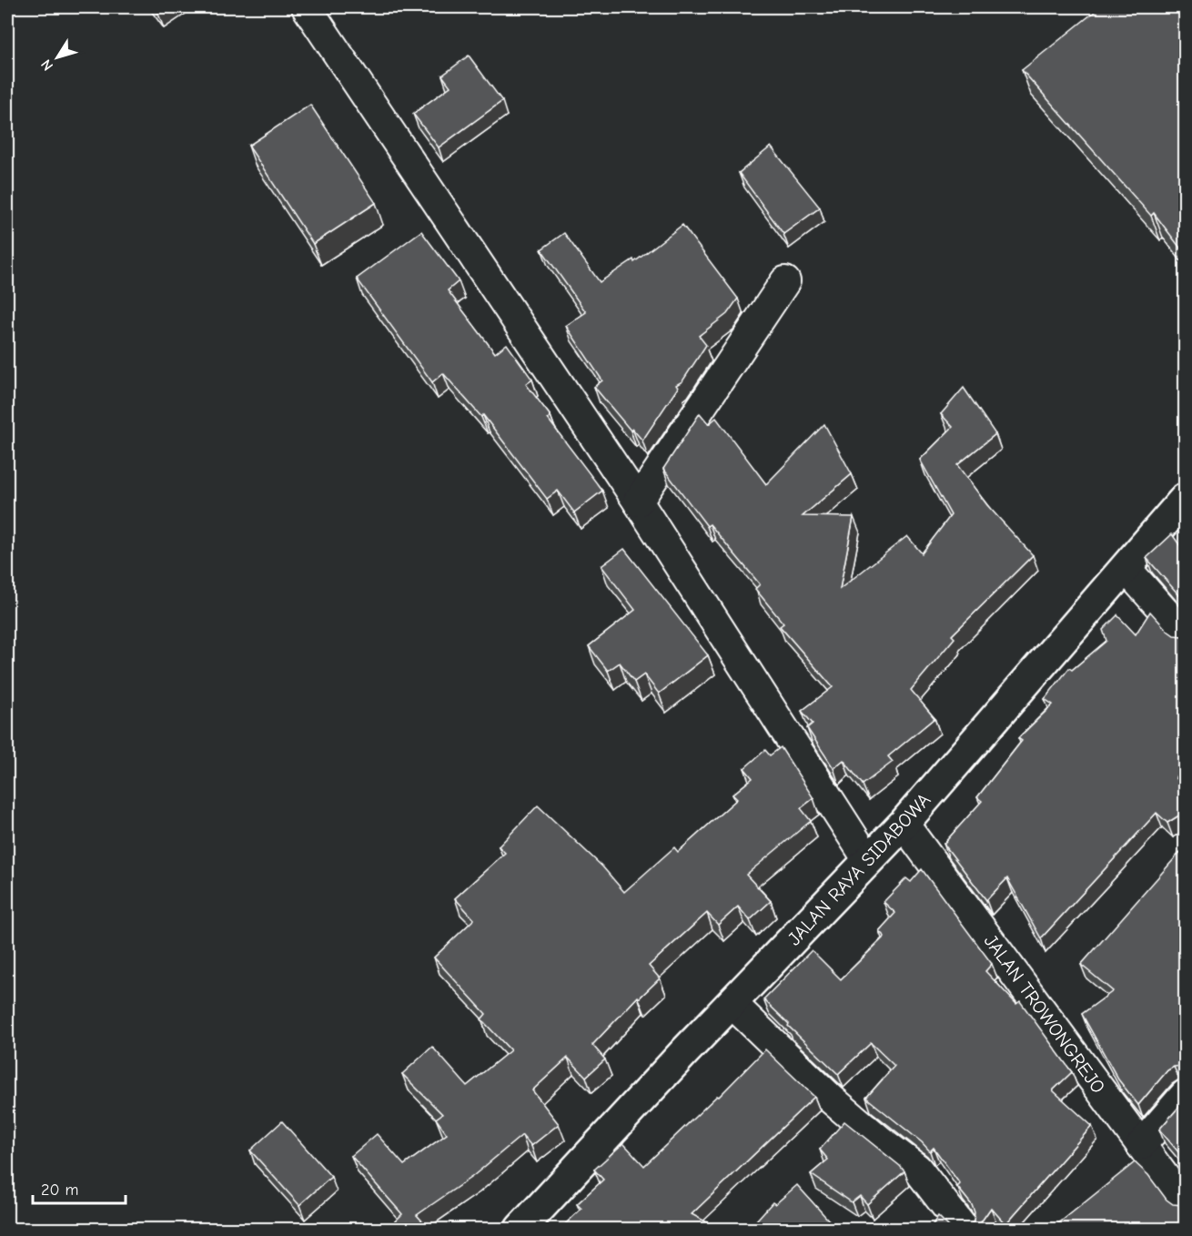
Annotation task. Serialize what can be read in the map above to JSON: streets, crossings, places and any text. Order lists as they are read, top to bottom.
{
  "streets": {
    "highway": ["JALAN RAYA SIDABOWA"],
    "street": ["JALAN TROWONGREJO"]
  },
  "crossings": [
    ["JALAN RAYA SIDABOWA", "JALAN TROWONGREJO"]
  ],
  "scale_bar": "20 m",
  "north": "bottom left"
}
